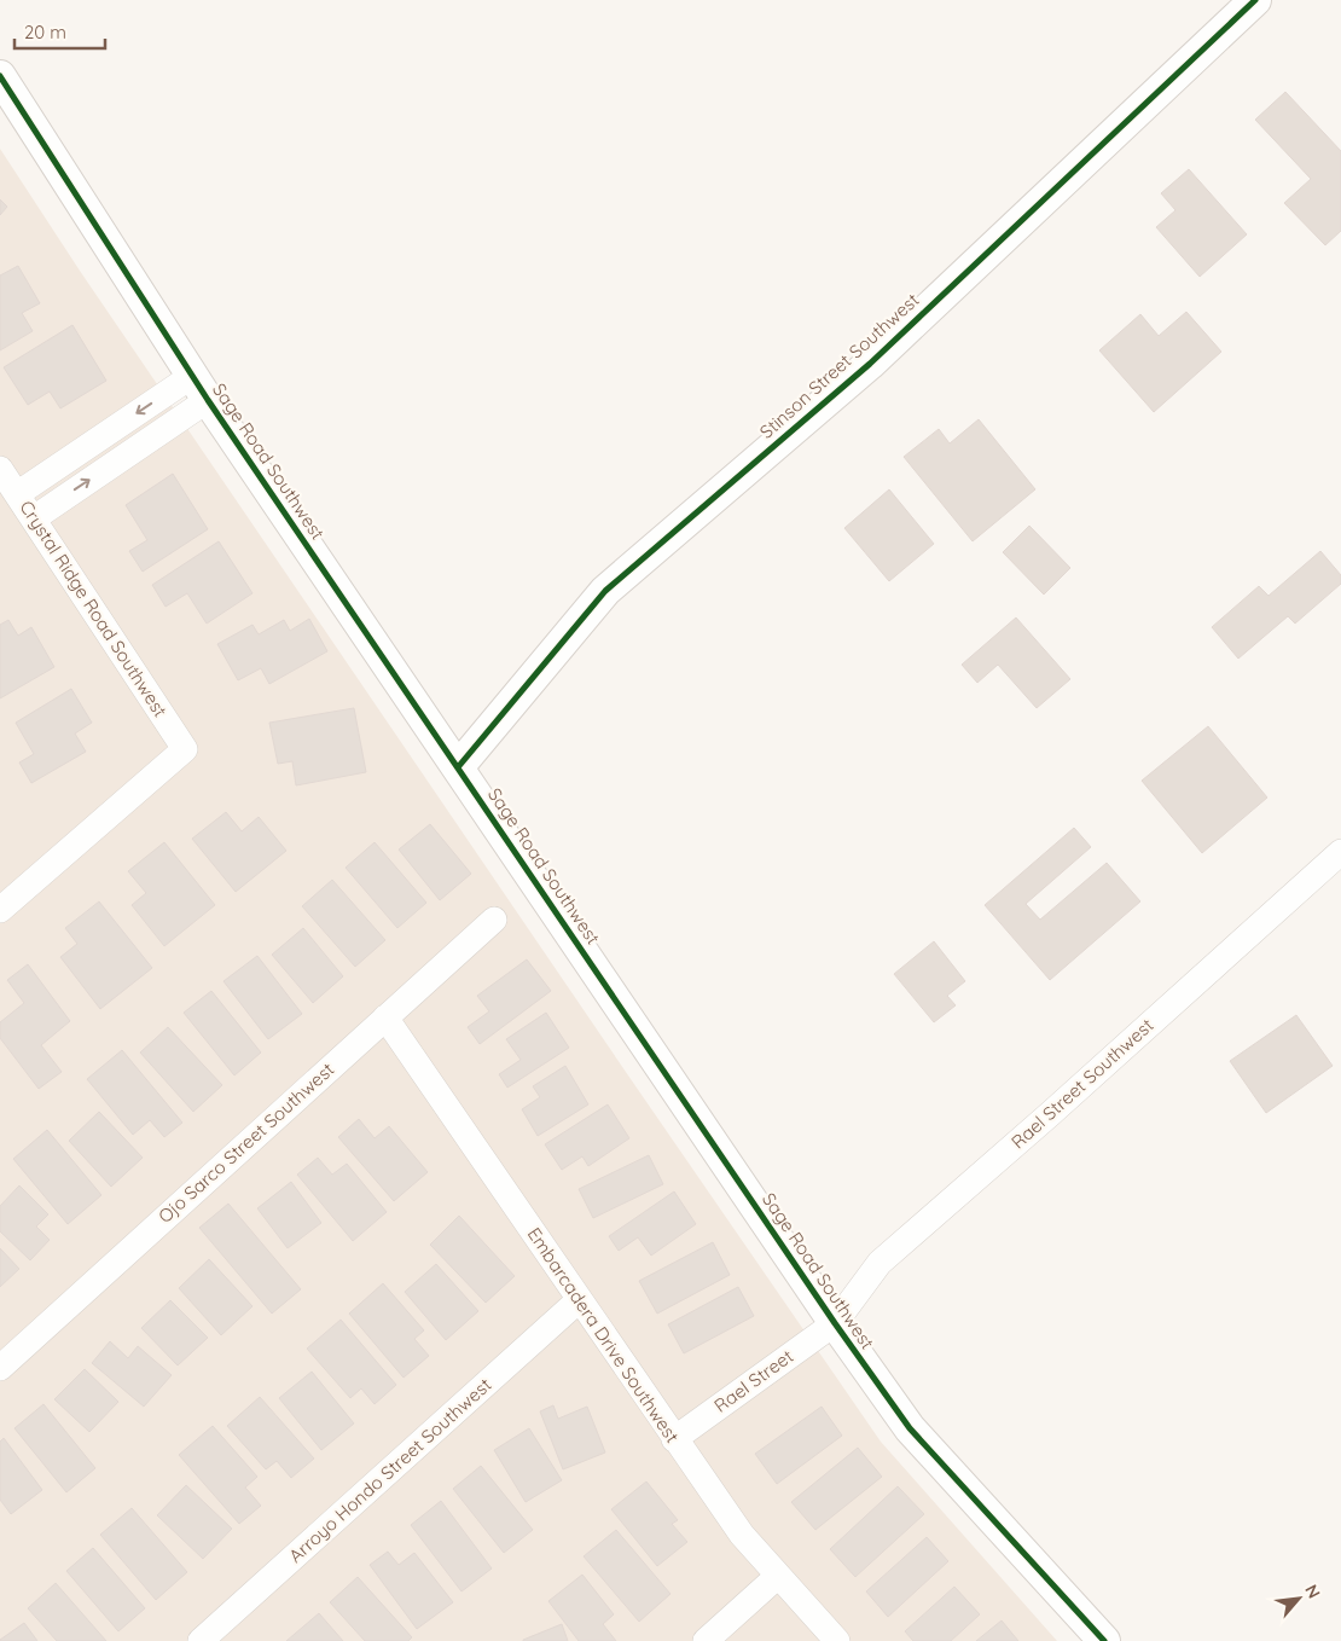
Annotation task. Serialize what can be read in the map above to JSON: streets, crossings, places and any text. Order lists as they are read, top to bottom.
{
  "streets": {
    "street": [
      "Stinson Street Southwest",
      "Sage Road Southwest",
      "Crystal Ridge Road Southwest",
      "Rael Street Southwest",
      "Ojo Sarco Street Southwest",
      "Embarcadera Drive Southwest",
      "Rael Street",
      "Arroyo Hondo Street Southwest"
    ]
  },
  "crossings": [
    ["Stinson Street Southwest", "Sage Road Southwest"],
    ["Sage Road Southwest", "Rael Street Southwest"],
    ["Sage Road Southwest", "Rael Street"],
    ["Rael Street Southwest", "Rael Street"],
    ["Ojo Sarco Street Southwest", "Embarcadera Drive Southwest"],
    ["Embarcadera Drive Southwest", "Rael Street"],
    ["Embarcadera Drive Southwest", "Arroyo Hondo Street Southwest"]
  ],
  "scale_bar": "20 m",
  "north": "top right"
}
